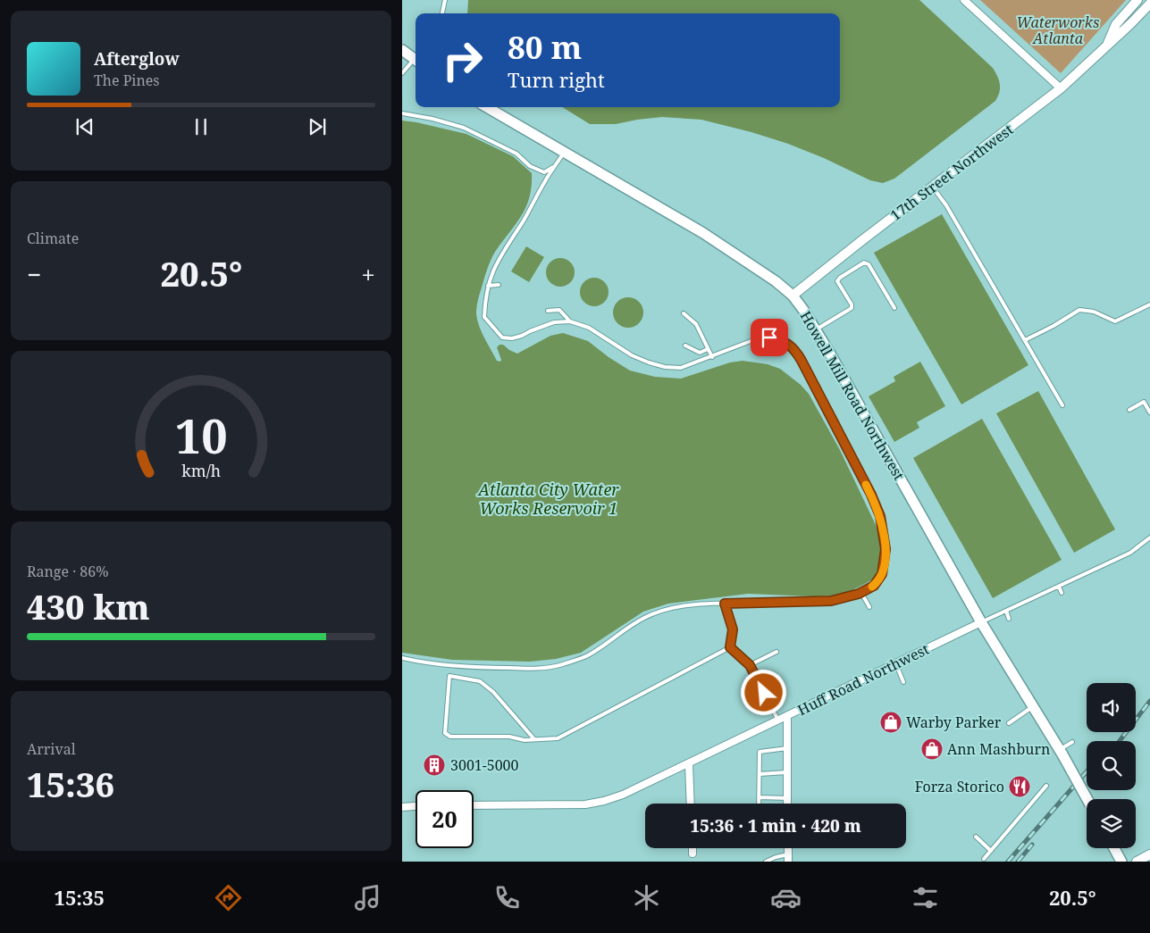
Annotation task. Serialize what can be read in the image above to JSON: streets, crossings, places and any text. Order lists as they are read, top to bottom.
{
  "streets": {
    "main road": ["Howell Mill Road Northwest"],
    "street": ["17th Street Northwest", "Huff Road Northwest"]
  },
  "crossings": [
    ["17th Street Northwest", "Howell Mill Road Northwest"],
    ["Howell Mill Road Northwest", "Huff Road Northwest"]
  ],
  "water": ["Atlanta City Water Works Reservoir 1"],
  "parks": ["Waterworks Atlanta"],
  "places": {
    "shop": ["Warby Parker", "Ann Mashburn"],
    "building": ["3001-5000"],
    "restaurant": ["Forza Storico"]
  },
  "page": {
    "turn": ["80 m", "Turn right"],
    "song": ["Afterglow", "The Pines"],
    "tile": [
      "Climate",
      ["Range · 86%", "430 km"],
      ["Arrival", "15:36"]
    ],
    "heat": ["−", "20.5°", "+"],
    "limit": "20",
    "trip": "15:36 · 1 min · 420 m",
    "tabs": ["15:35", "20.5°"],
    "gauge": ["10", "km/h"]
  }
}
